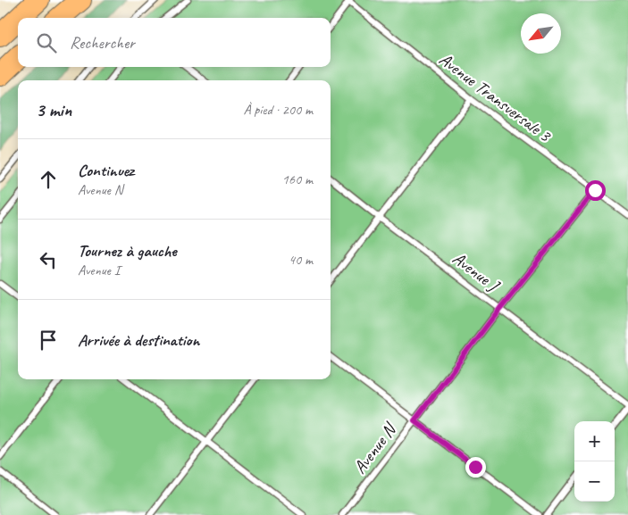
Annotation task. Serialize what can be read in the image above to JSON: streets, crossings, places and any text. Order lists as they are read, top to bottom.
{
  "streets": {
    "lane": ["Avenue Transversale 3", "Avenue J", "Avenue N"]
  },
  "crossings": [
    ["Avenue Transversale 3", "Avenue N"],
    ["Avenue J", "Avenue N"]
  ],
  "north": "bottom left",
  "page": {
    "search": "Rechercher",
    "heading": ["3 min", "À pied · 200 m"],
    "list": [
      ["Continuez", "Avenue N", "160 m"],
      ["Tournez à gauche", "Avenue I", "40 m"],
      "Arrivée à destination"
    ],
    "map_buttons": ["+", "−"]
  }
}
